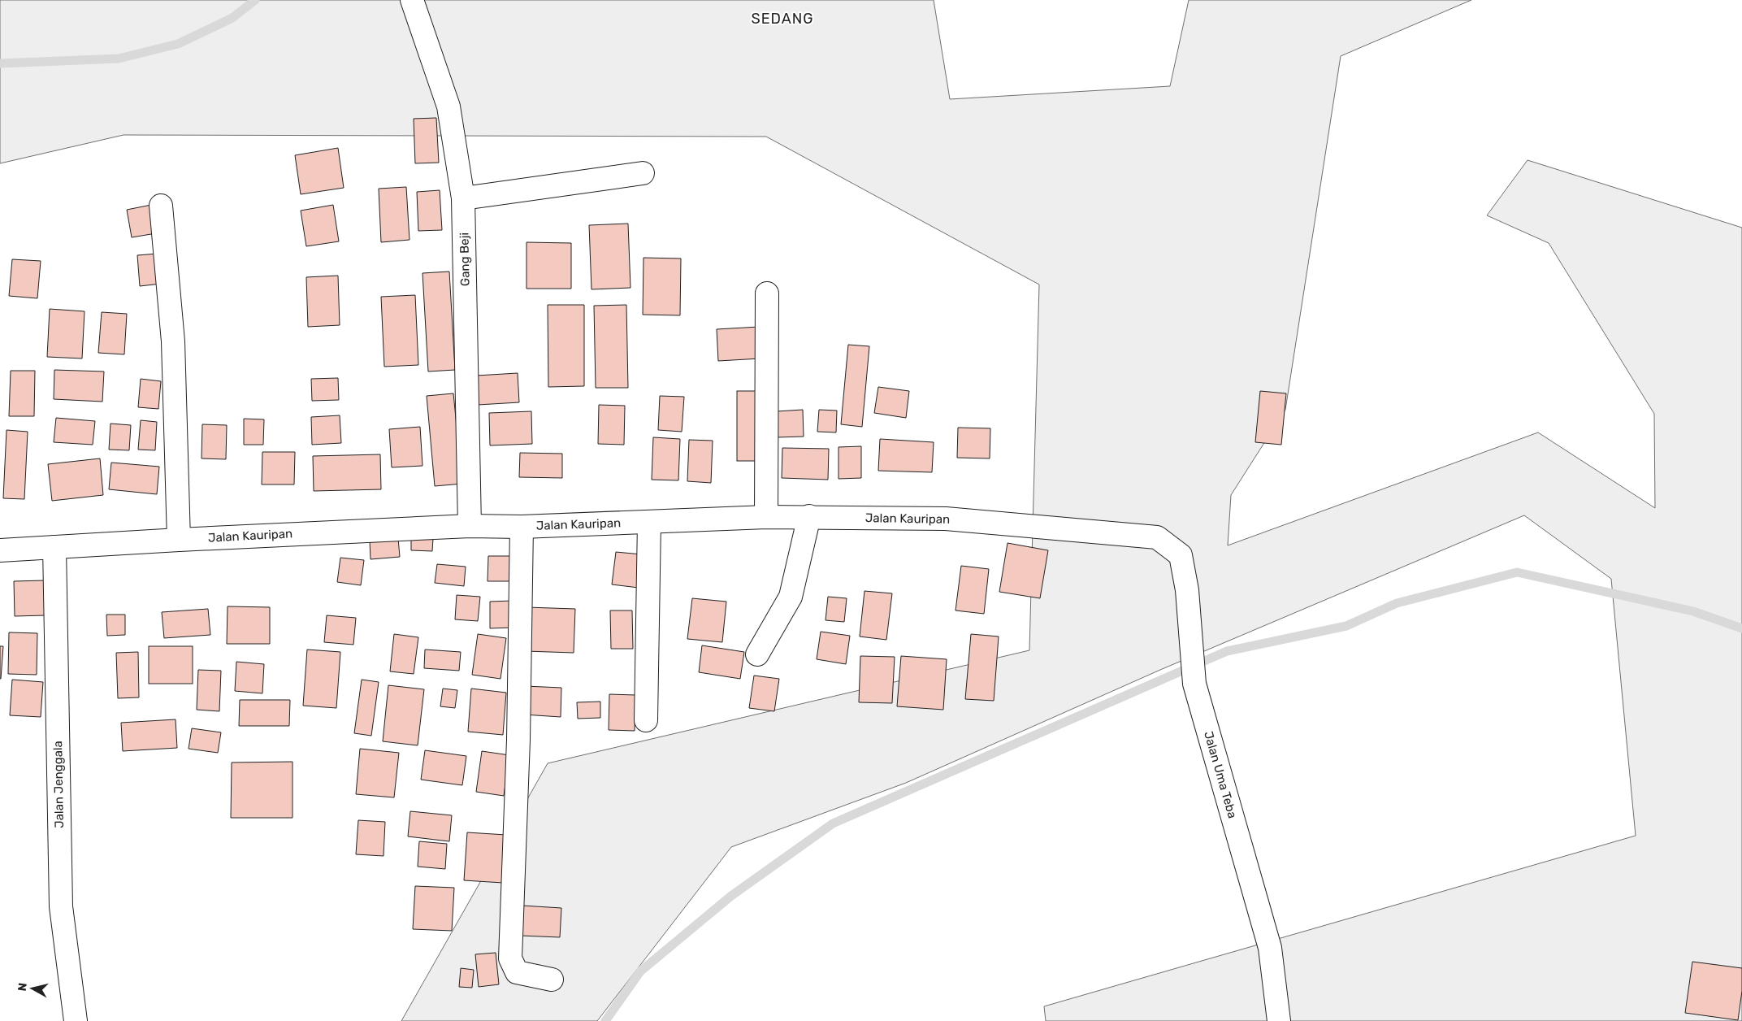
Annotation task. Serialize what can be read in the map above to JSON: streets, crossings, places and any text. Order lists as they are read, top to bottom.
{
  "streets": {
    "street": [
      "Gang Beji",
      "Jalan Kauripan",
      "Jalan Uma Teba",
      "Jalan Jenggala"
    ]
  },
  "crossings": [
    ["Gang Beji", "Jalan Kauripan"],
    ["Jalan Kauripan", "Jalan Uma Teba"],
    ["Jalan Kauripan", "Jalan Jenggala"]
  ],
  "districts": ["SEDANG"],
  "north": "left"
}
